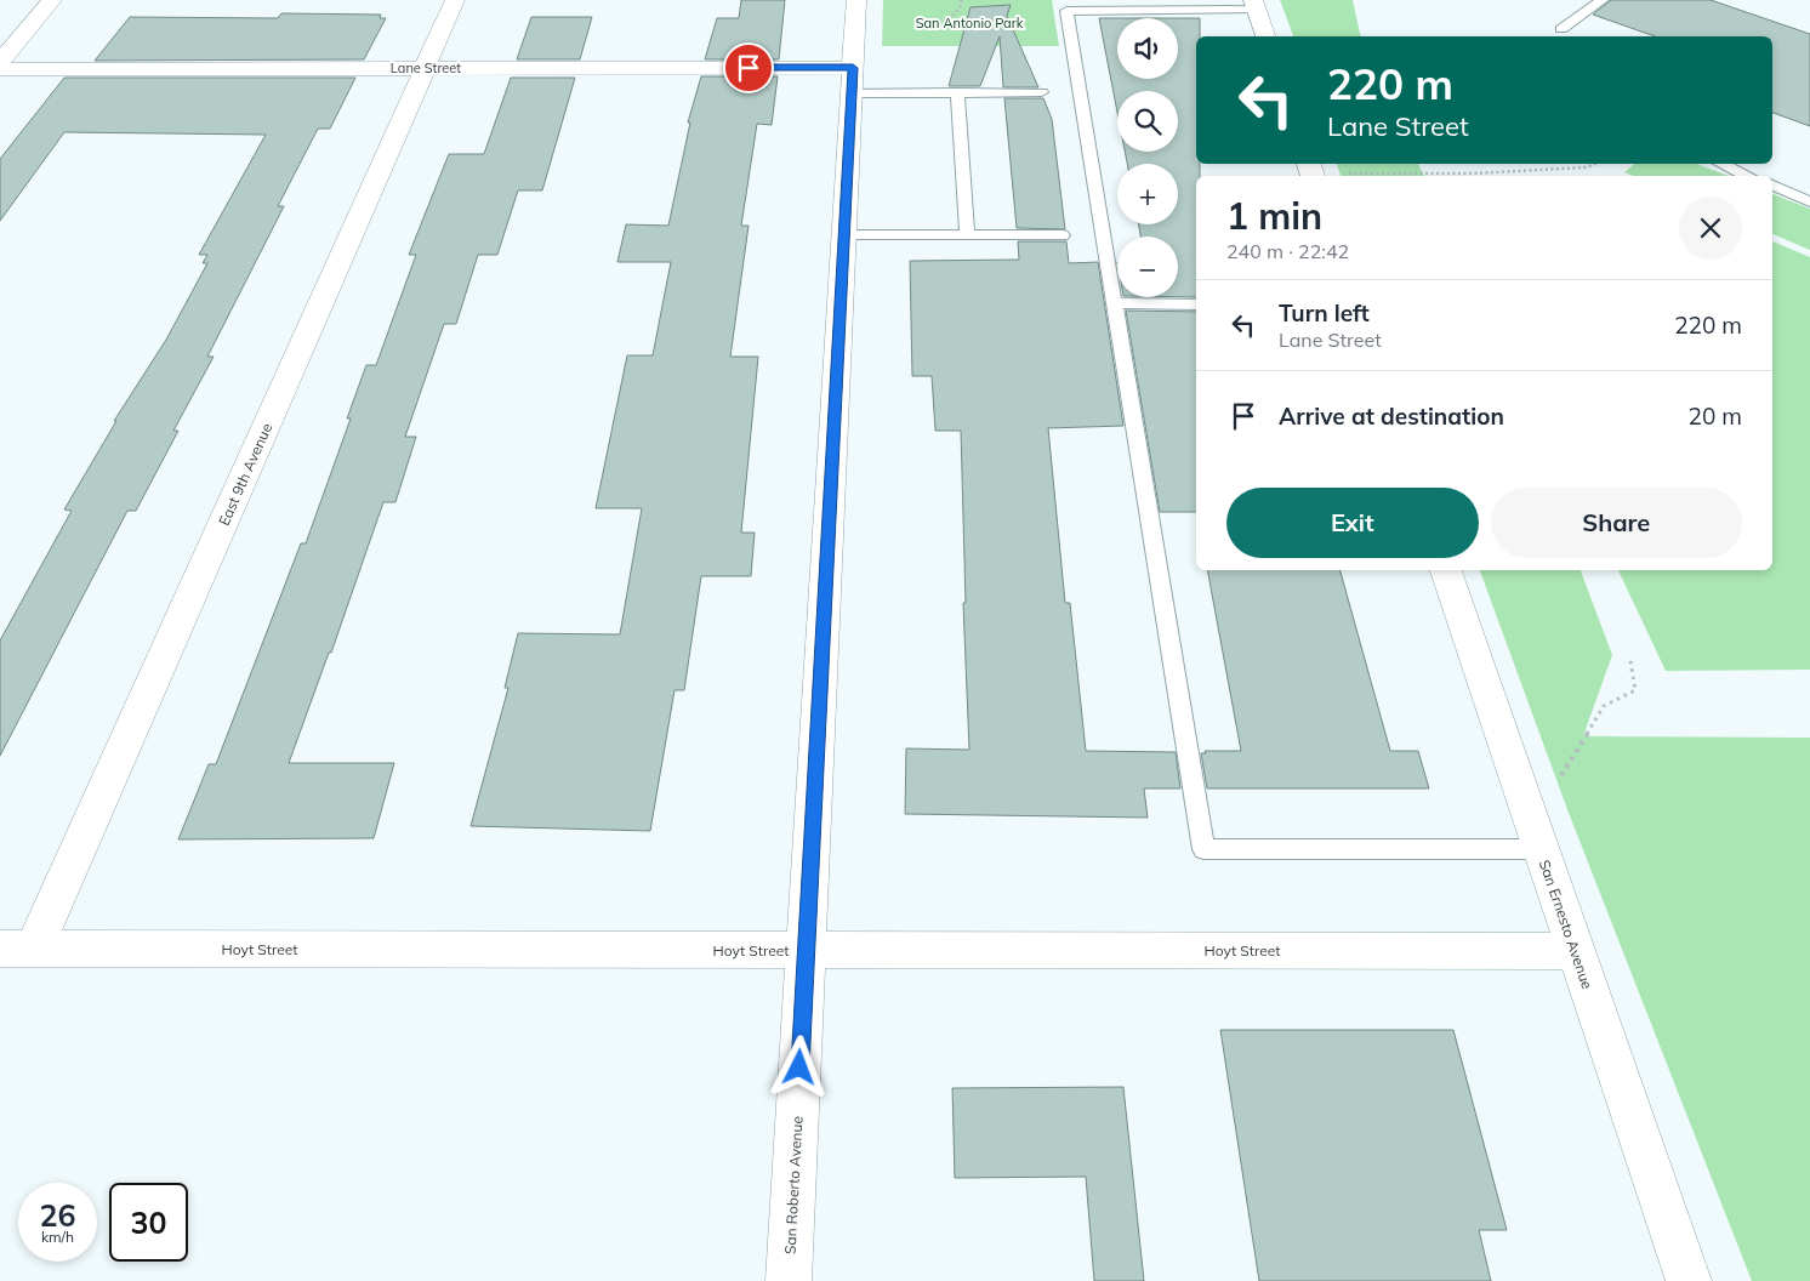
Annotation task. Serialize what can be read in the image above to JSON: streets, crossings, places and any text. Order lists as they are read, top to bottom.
{
  "streets": {
    "street": [
      "Lane Street",
      "East 9th Avenue",
      "San Ernesto Avenue",
      "Hoyt Street",
      "San Roberto Avenue"
    ]
  },
  "crossings": [
    ["Lane Street", "East 9th Avenue"],
    ["Lane Street", "San Roberto Avenue"],
    ["East 9th Avenue", "Hoyt Street"],
    ["San Ernesto Avenue", "Hoyt Street"],
    ["Hoyt Street", "San Roberto Avenue"]
  ],
  "parks": ["San Antonio Park"],
  "page": {
    "map_buttons": ["+", "−"],
    "turn": ["220 m", "Lane Street"],
    "heading": ["1 min", "240 m · 22:42"],
    "list": [
      {
        "name": "Turn left",
        "note": "Lane Street",
        "value": "220 m"
      },
      {
        "name": "Arrive at destination",
        "value": "20 m"
      }
    ],
    "buttons": ["Exit", "Share"],
    "speed": "26 km/h",
    "limit": "30"
  }
}
